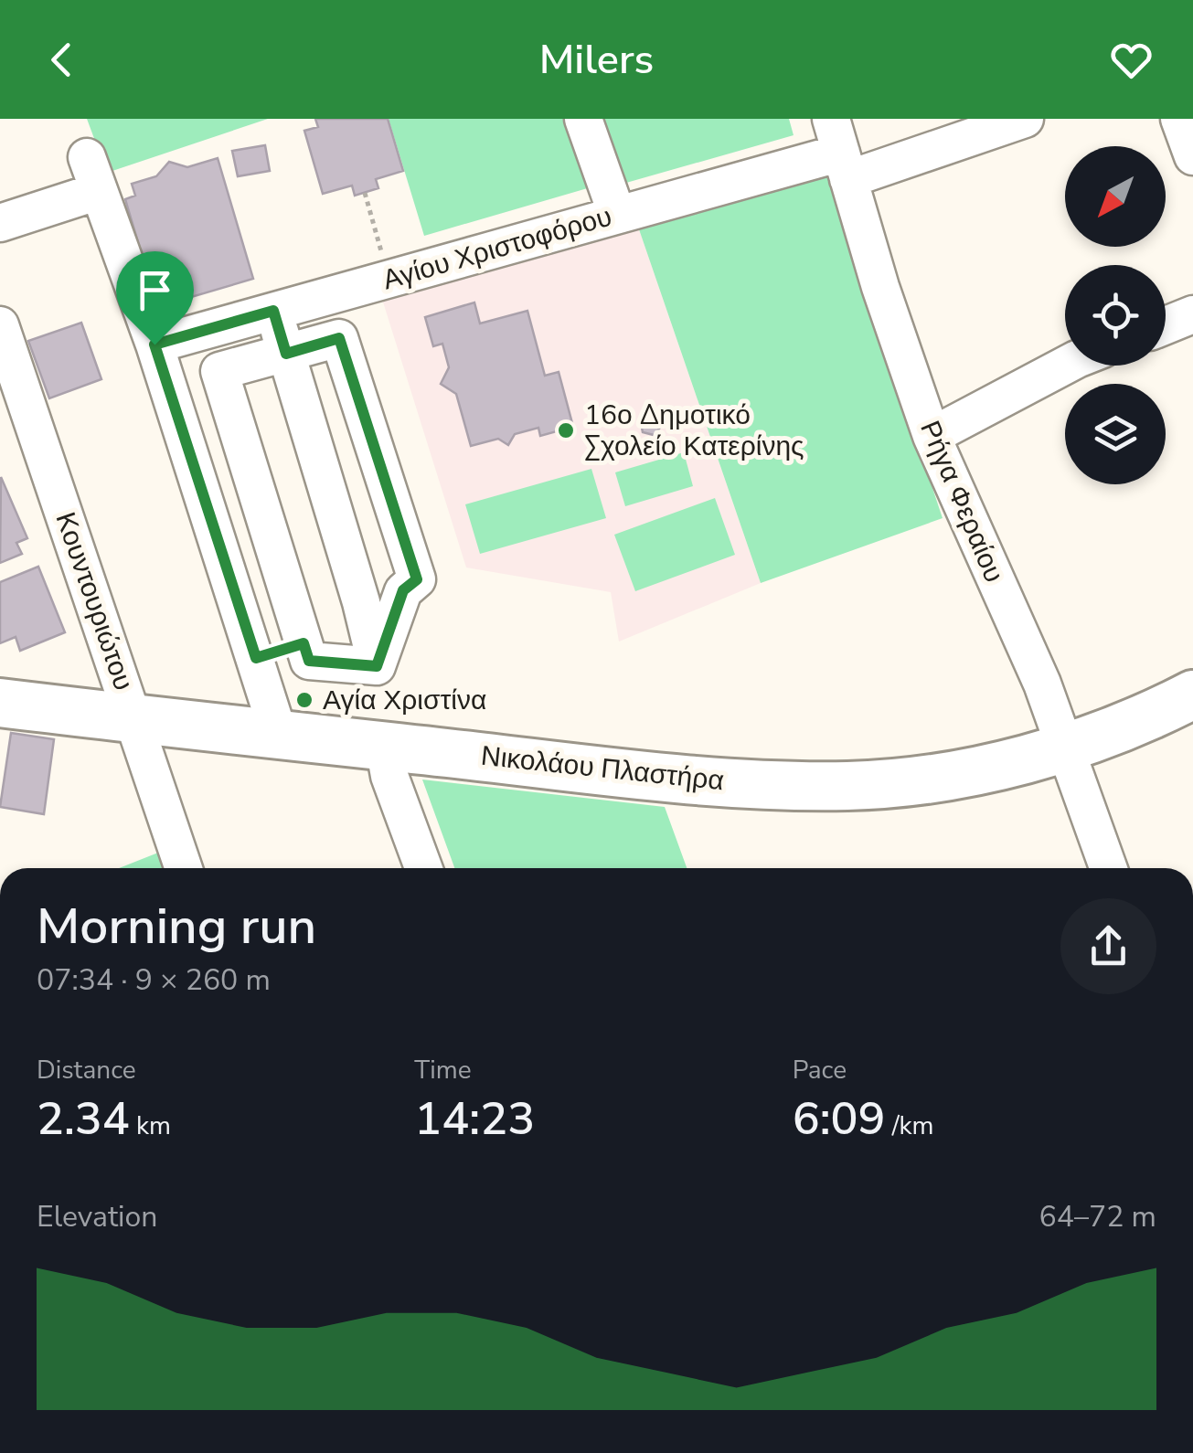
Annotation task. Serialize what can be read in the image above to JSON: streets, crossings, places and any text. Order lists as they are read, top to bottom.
{
  "streets": {
    "main road": ["Νικολάου Πλαστήρα"],
    "street": ["Αγίου Χριστοφόρου", "Ρήγα Φεραίου", "Κουντουριώτου"]
  },
  "crossings": [
    ["Αγίου Χριστοφόρου", "Ρήγα Φεραίου"],
    ["Ρήγα Φεραίου", "Νικολάου Πλαστήρα"],
    ["Κουντουριώτου", "Νικολάου Πλαστήρα"]
  ],
  "places": ["16ο Δημοτικό Σχολείο Κατερίνης", "Αγία Χριστίνα"],
  "north": "bottom left",
  "page": {
    "header": "Milers",
    "heading": ["Morning run", "07:34 · 9 × 260 m"],
    "stats": [
      ["Distance", "2.34 km"],
      ["Time", "14:23"],
      ["Pace", "6:09 /km"]
    ],
    "chart": ["Elevation", "64–72 m"]
  }
}
